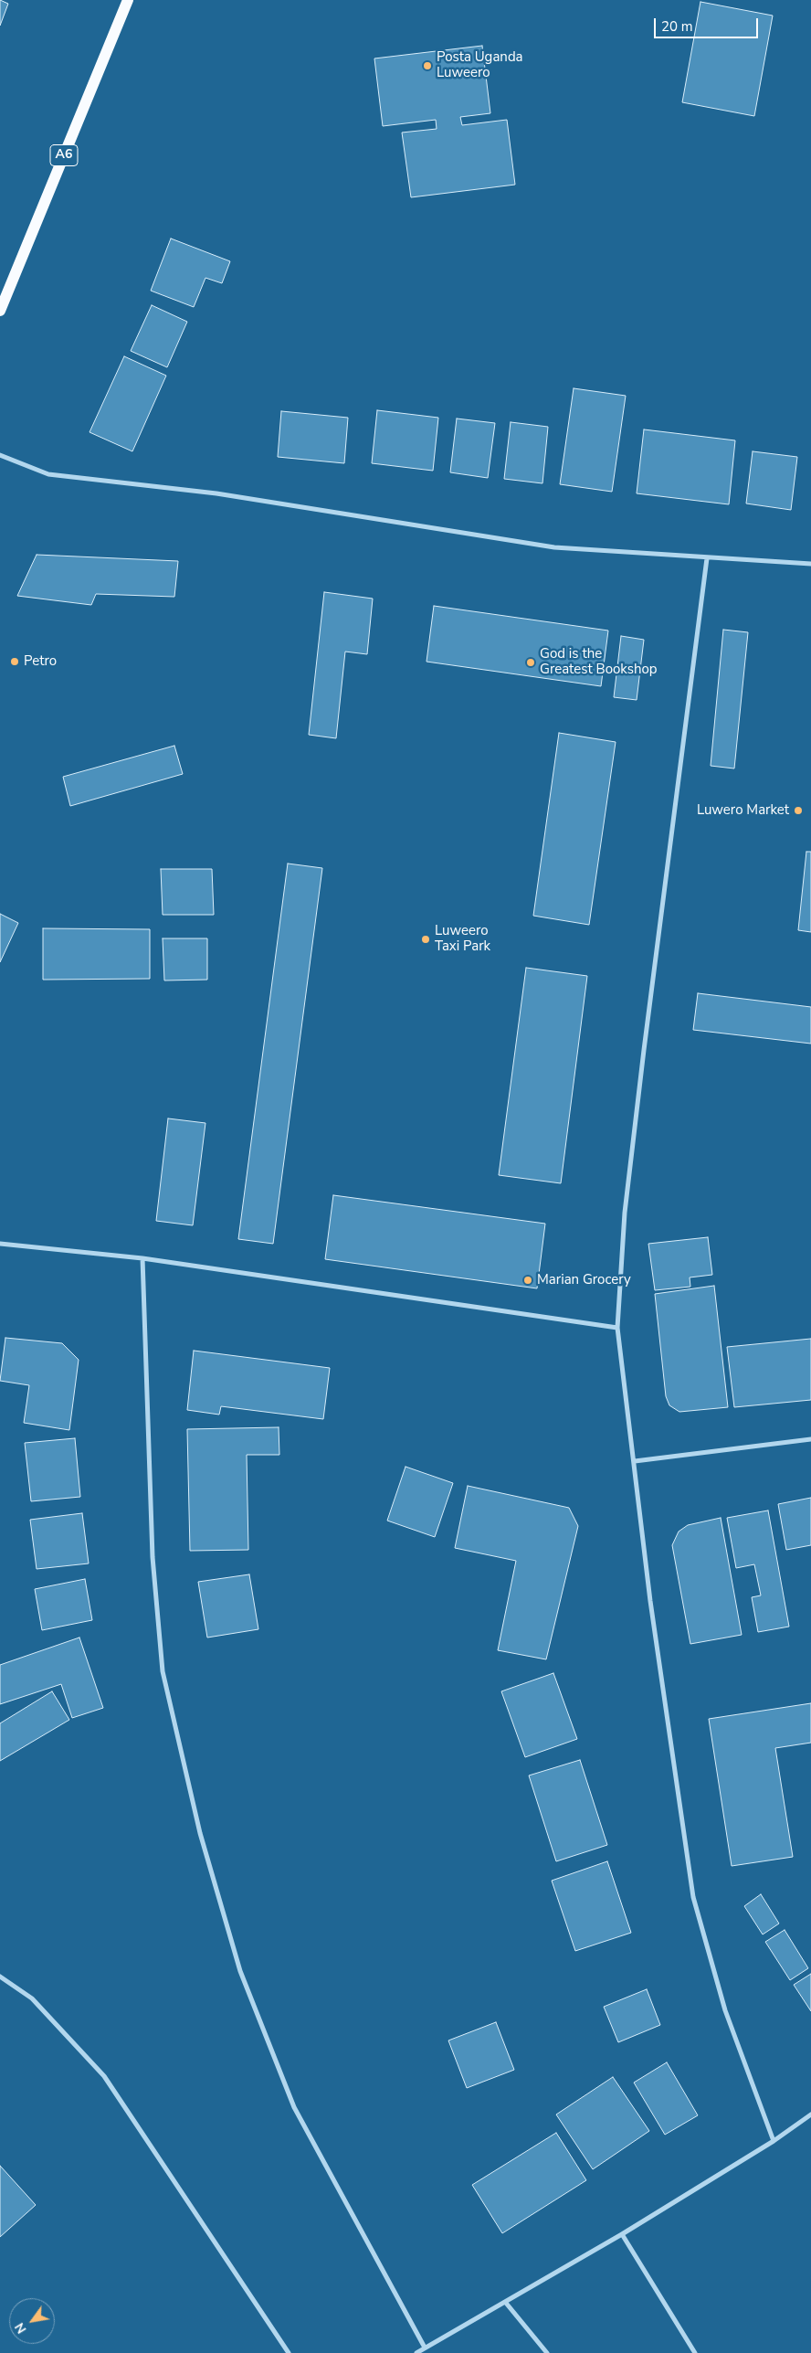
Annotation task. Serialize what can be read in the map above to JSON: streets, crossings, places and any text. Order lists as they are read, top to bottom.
{
  "streets": {
    "main road": ["A6"]
  },
  "places": [
    "Posta Uganda Luweero",
    "Petro",
    "God is the Greatest Bookshop",
    "Luwero Market",
    "Luweero Taxi Park",
    "Marian Grocery"
  ],
  "scale_bar": "20 m",
  "north": "bottom left"
}
